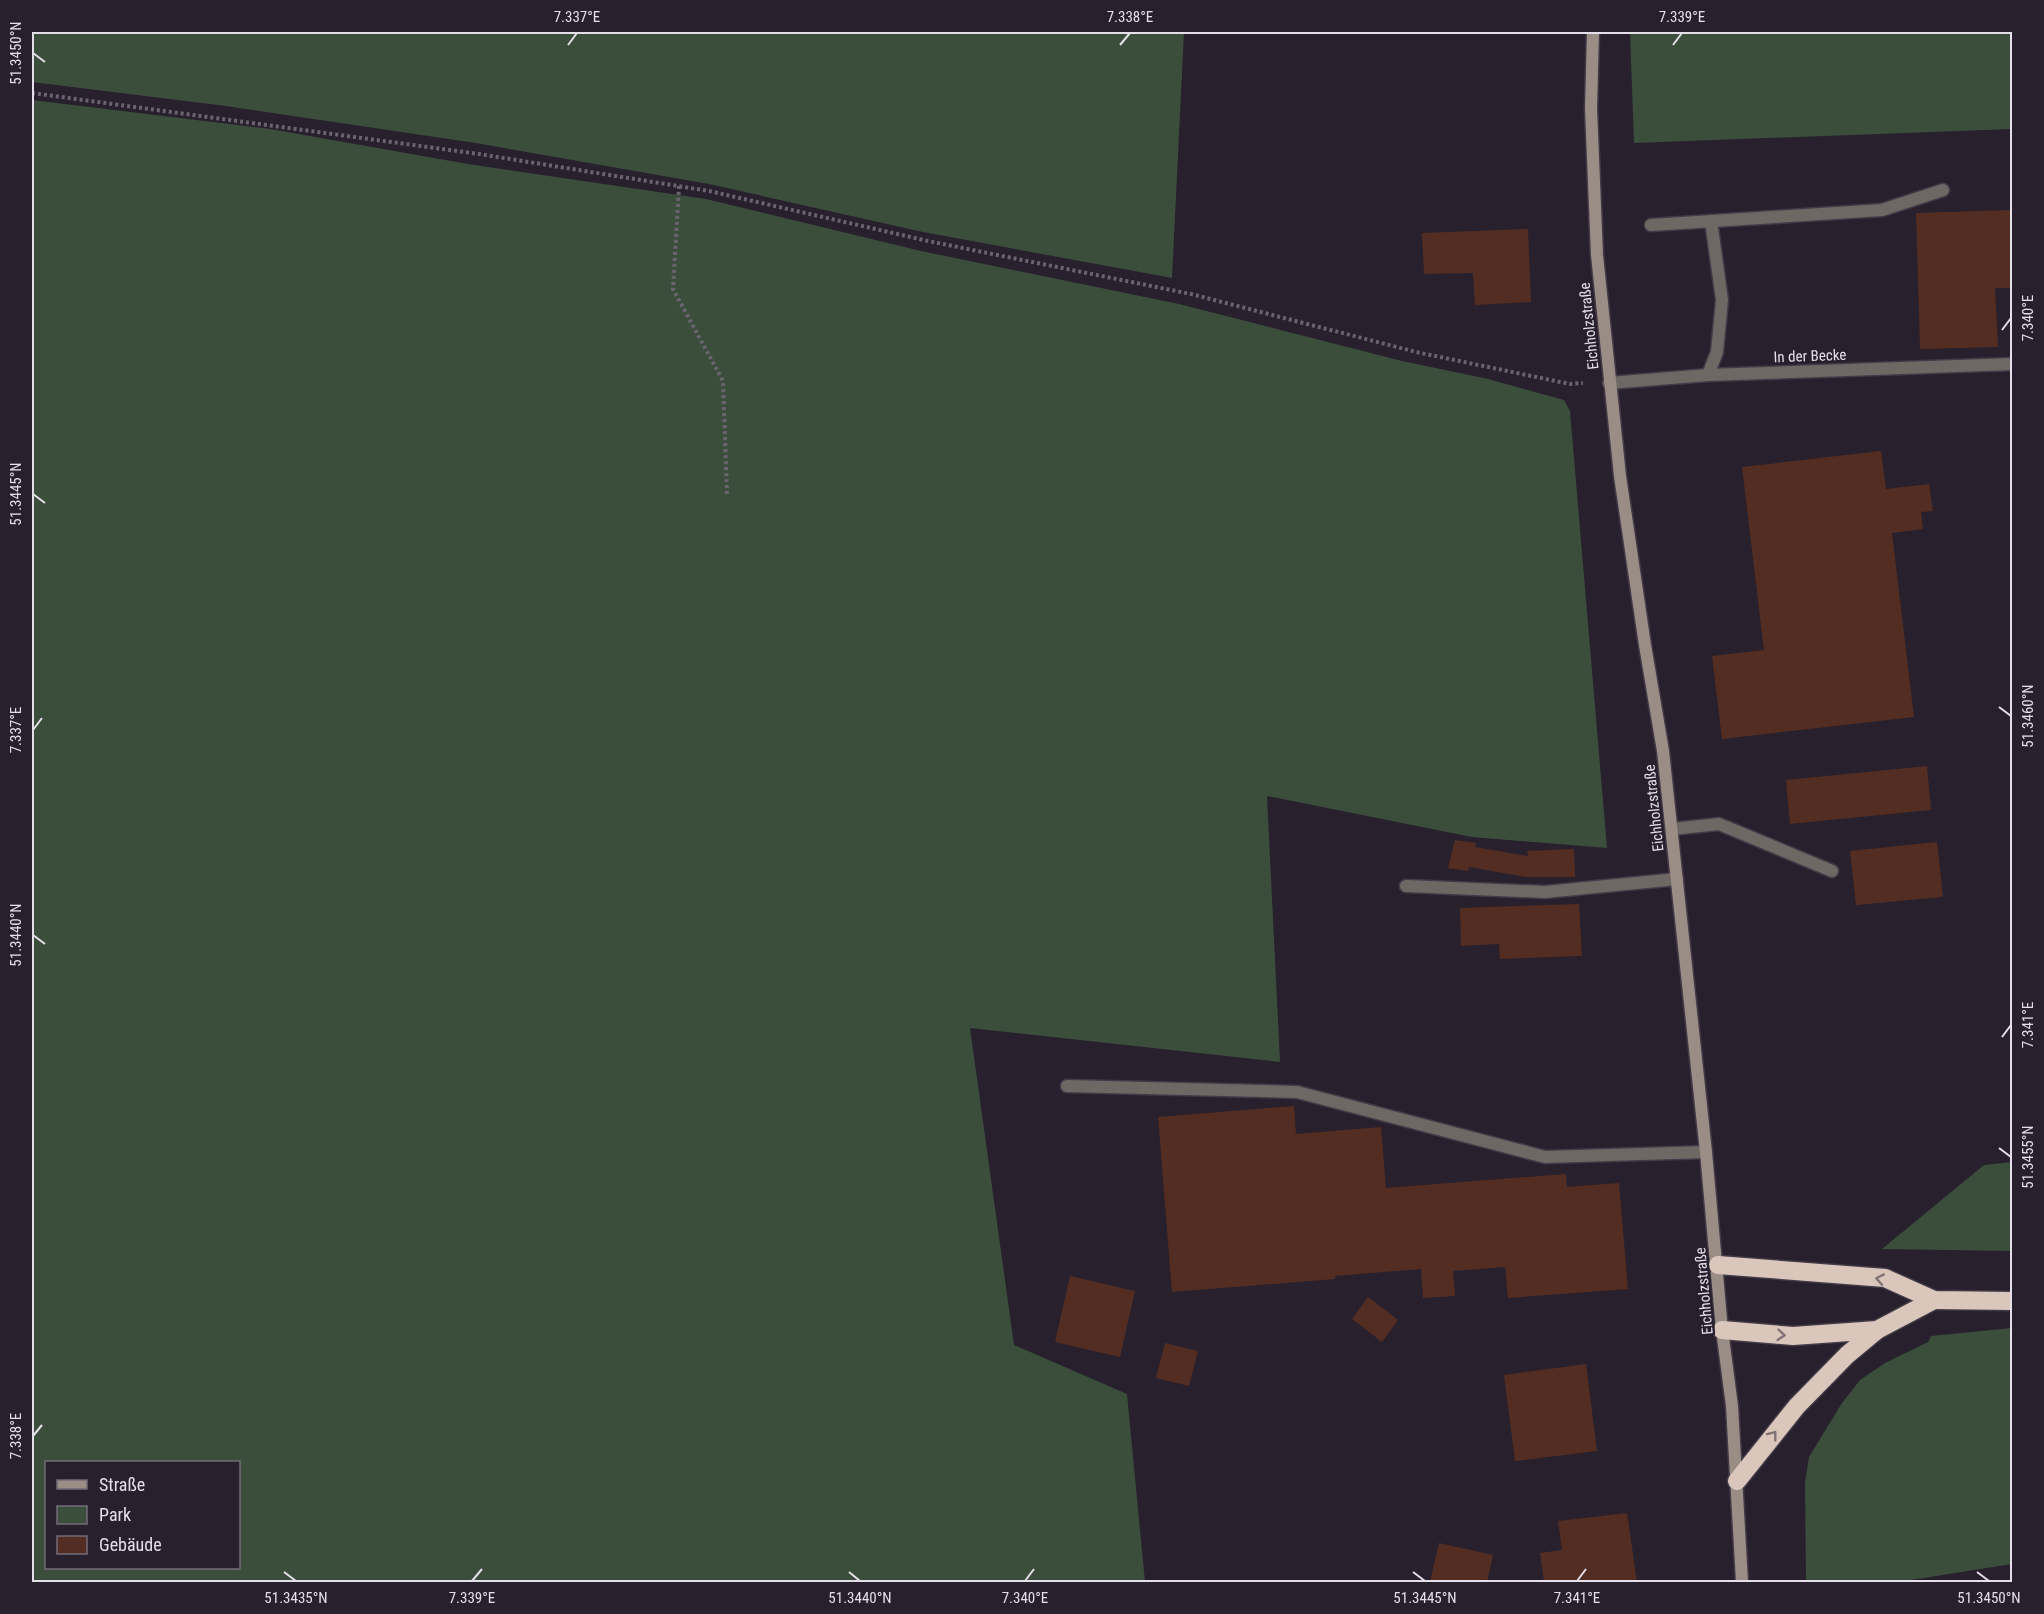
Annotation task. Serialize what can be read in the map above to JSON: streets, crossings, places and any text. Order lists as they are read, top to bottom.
{
  "streets": {
    "main road": ["Eichholzstraße"],
    "lane": ["In der Becke"]
  },
  "crossings": [
    ["Eichholzstraße", "In der Becke"]
  ],
  "legend": ["Straße", "Park", "Gebäude"],
  "coordinates": [
    "7.337°E",
    "7.338°E",
    "7.339°E",
    "51.3450°N",
    "7.340°E",
    "51.3445°N",
    "51.3460°N",
    "51.3440°N",
    "7.341°E",
    "51.3455°N",
    "51.3435°N"
  ]
}
